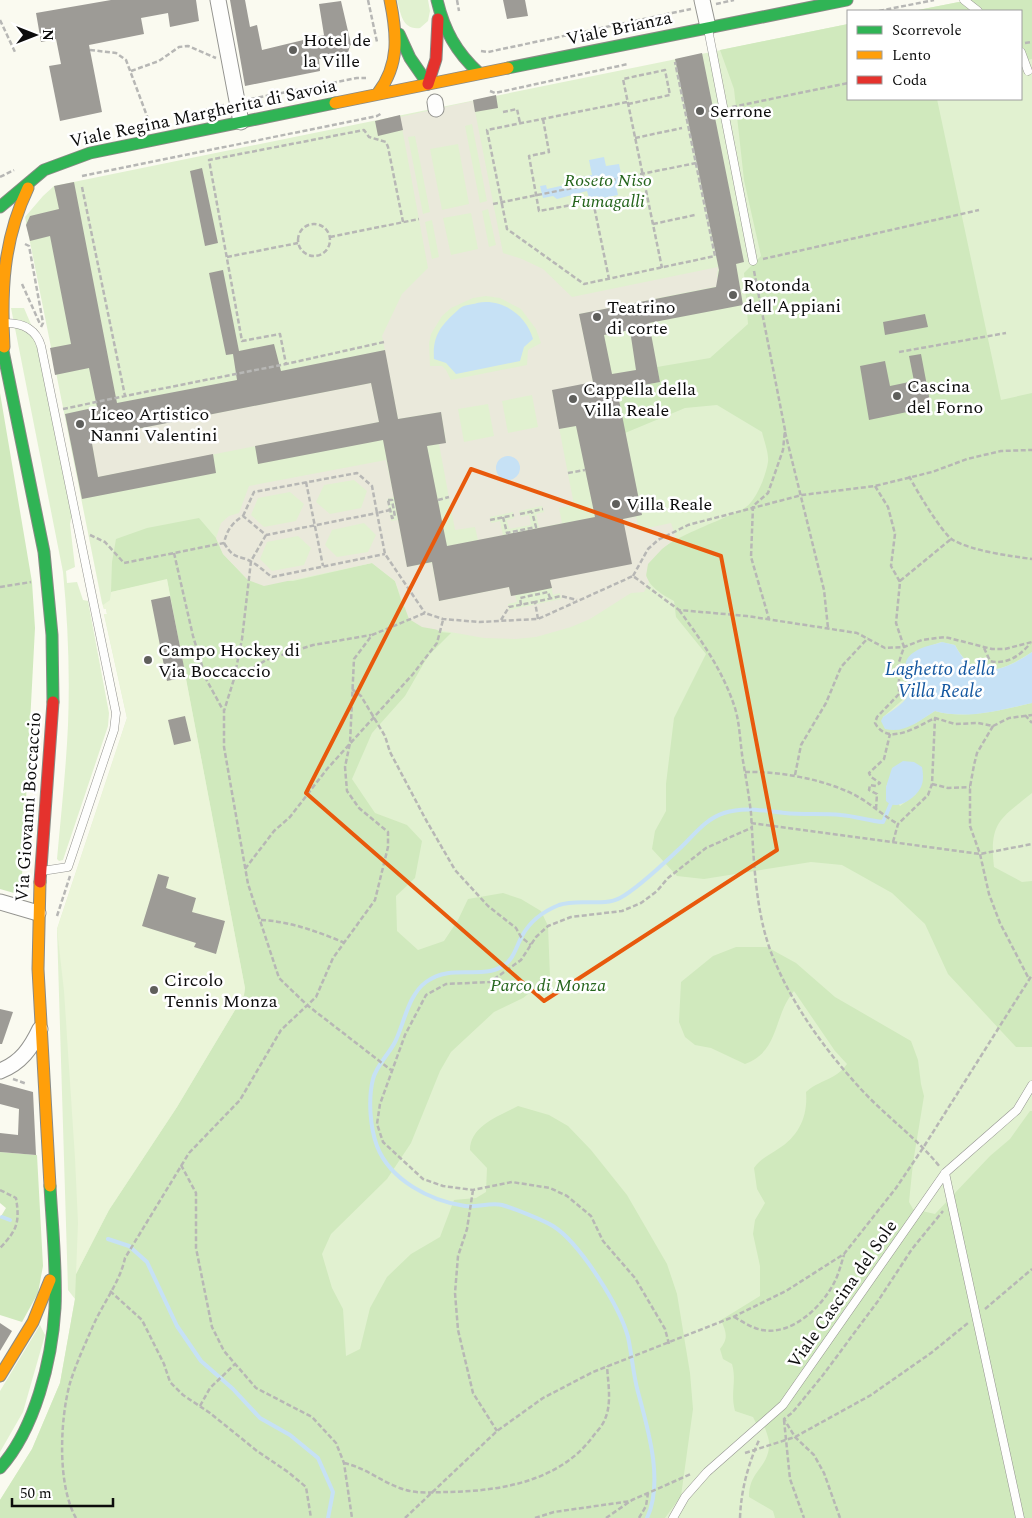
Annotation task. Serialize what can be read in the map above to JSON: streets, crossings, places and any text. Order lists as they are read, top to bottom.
{
  "streets": {
    "main road": ["Viale Brianza", "Viale Regina Margherita di Savoia", "Via Giovanni Boccaccio"],
    "lane": ["Viale Cascina del Sole"]
  },
  "crossings": [
    ["Viale Brianza", "Viale Regina Margherita di Savoia"],
    ["Viale Regina Margherita di Savoia", "Via Giovanni Boccaccio"]
  ],
  "water": ["Laghetto della Villa Reale"],
  "parks": ["Roseto Niso Fumagalli", "Parco di Monza"],
  "places": [
    "Hotel de la Ville",
    "Serrone",
    "Rotonda dell'Appiani",
    "Teatrino di corte",
    "Cascina del Forno",
    "Cappella della Villa Reale",
    "Liceo Artistico Nanni Valentini",
    "Villa Reale",
    "Campo Hockey di Via Boccaccio",
    "Circolo Tennis Monza"
  ],
  "legend": ["Scorrevole", "Lento", "Coda"],
  "scale_bar": "50 m",
  "north": "right"
}
